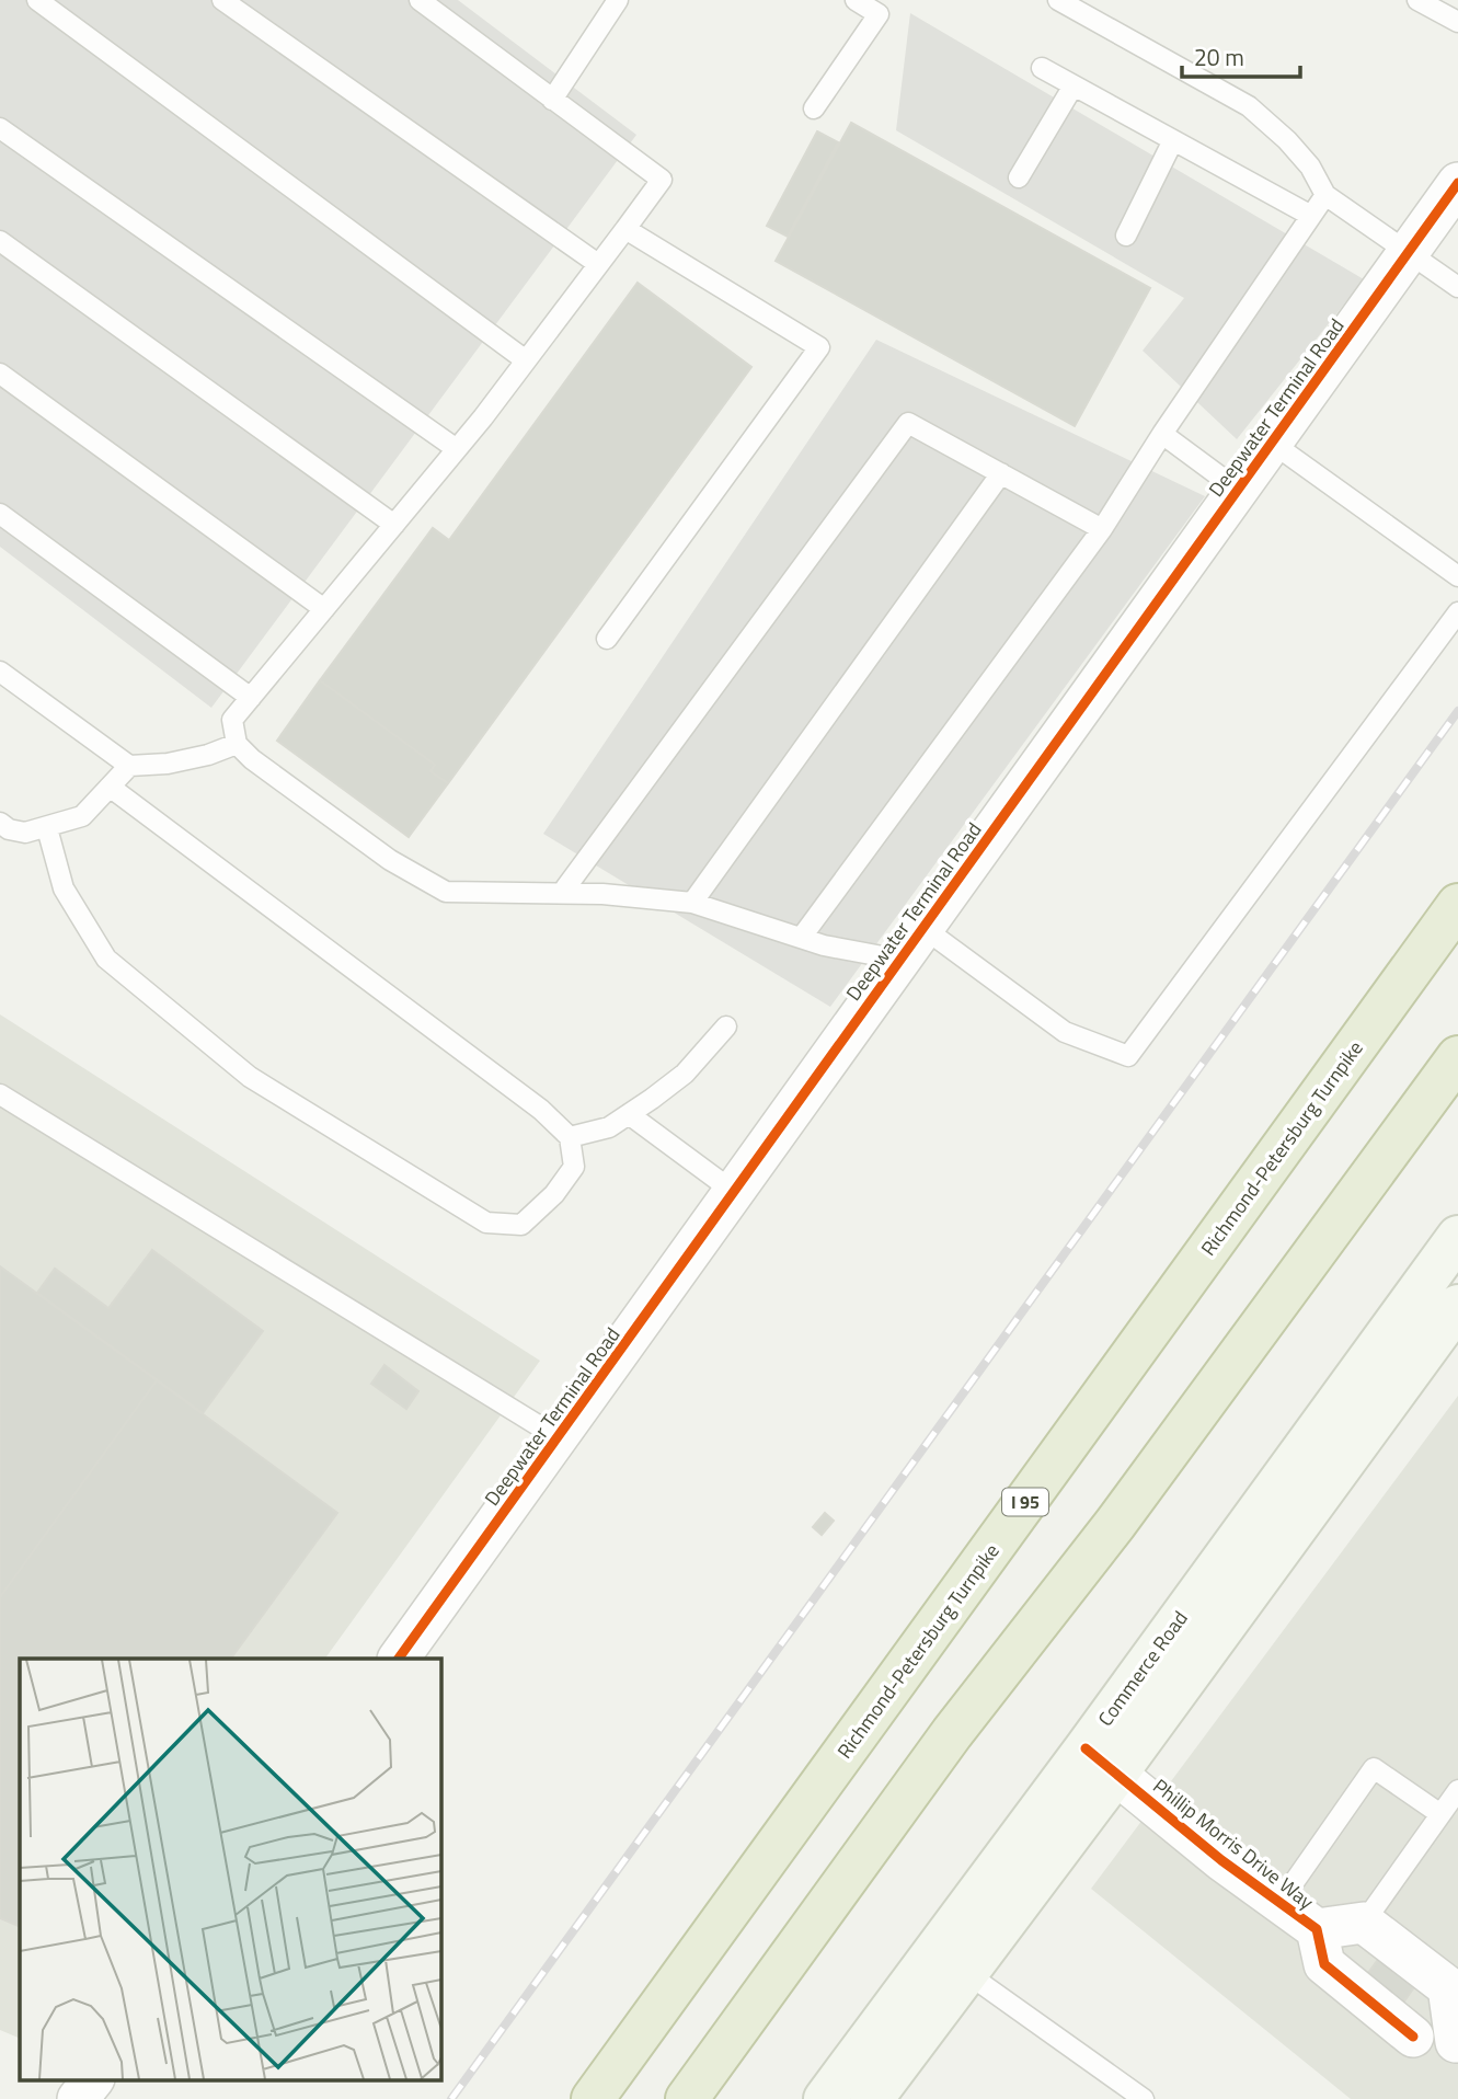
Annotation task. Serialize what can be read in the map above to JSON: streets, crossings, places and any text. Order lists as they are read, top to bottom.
{
  "streets": {
    "highway": ["Richmond-Petersburg Turnpike", "I 95"],
    "main road": ["Commerce Road"],
    "street": ["Deepwater Terminal Road", "Phillip Morris Drive Way"]
  },
  "crossings": [
    ["Commerce Road", "Phillip Morris Drive Way"]
  ],
  "scale_bar": "20 m"
}
